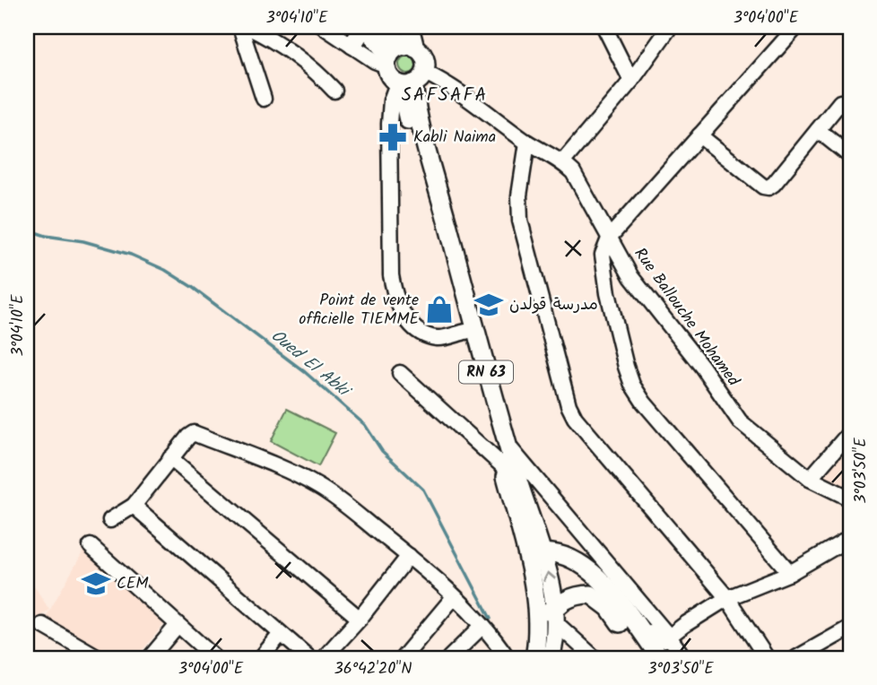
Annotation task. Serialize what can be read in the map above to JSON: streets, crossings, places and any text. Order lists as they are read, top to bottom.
{
  "streets": {
    "main road": ["RN 63"],
    "street": ["Rue Ballouche Mohamed"]
  },
  "crossings": [
    ["Rue Ballouche Mohamed", "RN 63"]
  ],
  "districts": ["SAFSAFA"],
  "water": ["Oued El Abki"],
  "places": {
    "pharmacy": ["Kabli Naima"],
    "school or university": ["مدرسة قولدن", "CEM"],
    "shop": ["Point de vente officielle TIEMME"]
  },
  "coordinates": [
    "3°04'10\"E",
    "3°04'00\"E",
    "3°03'50\"E",
    "36°42'20\"N"
  ]
}
